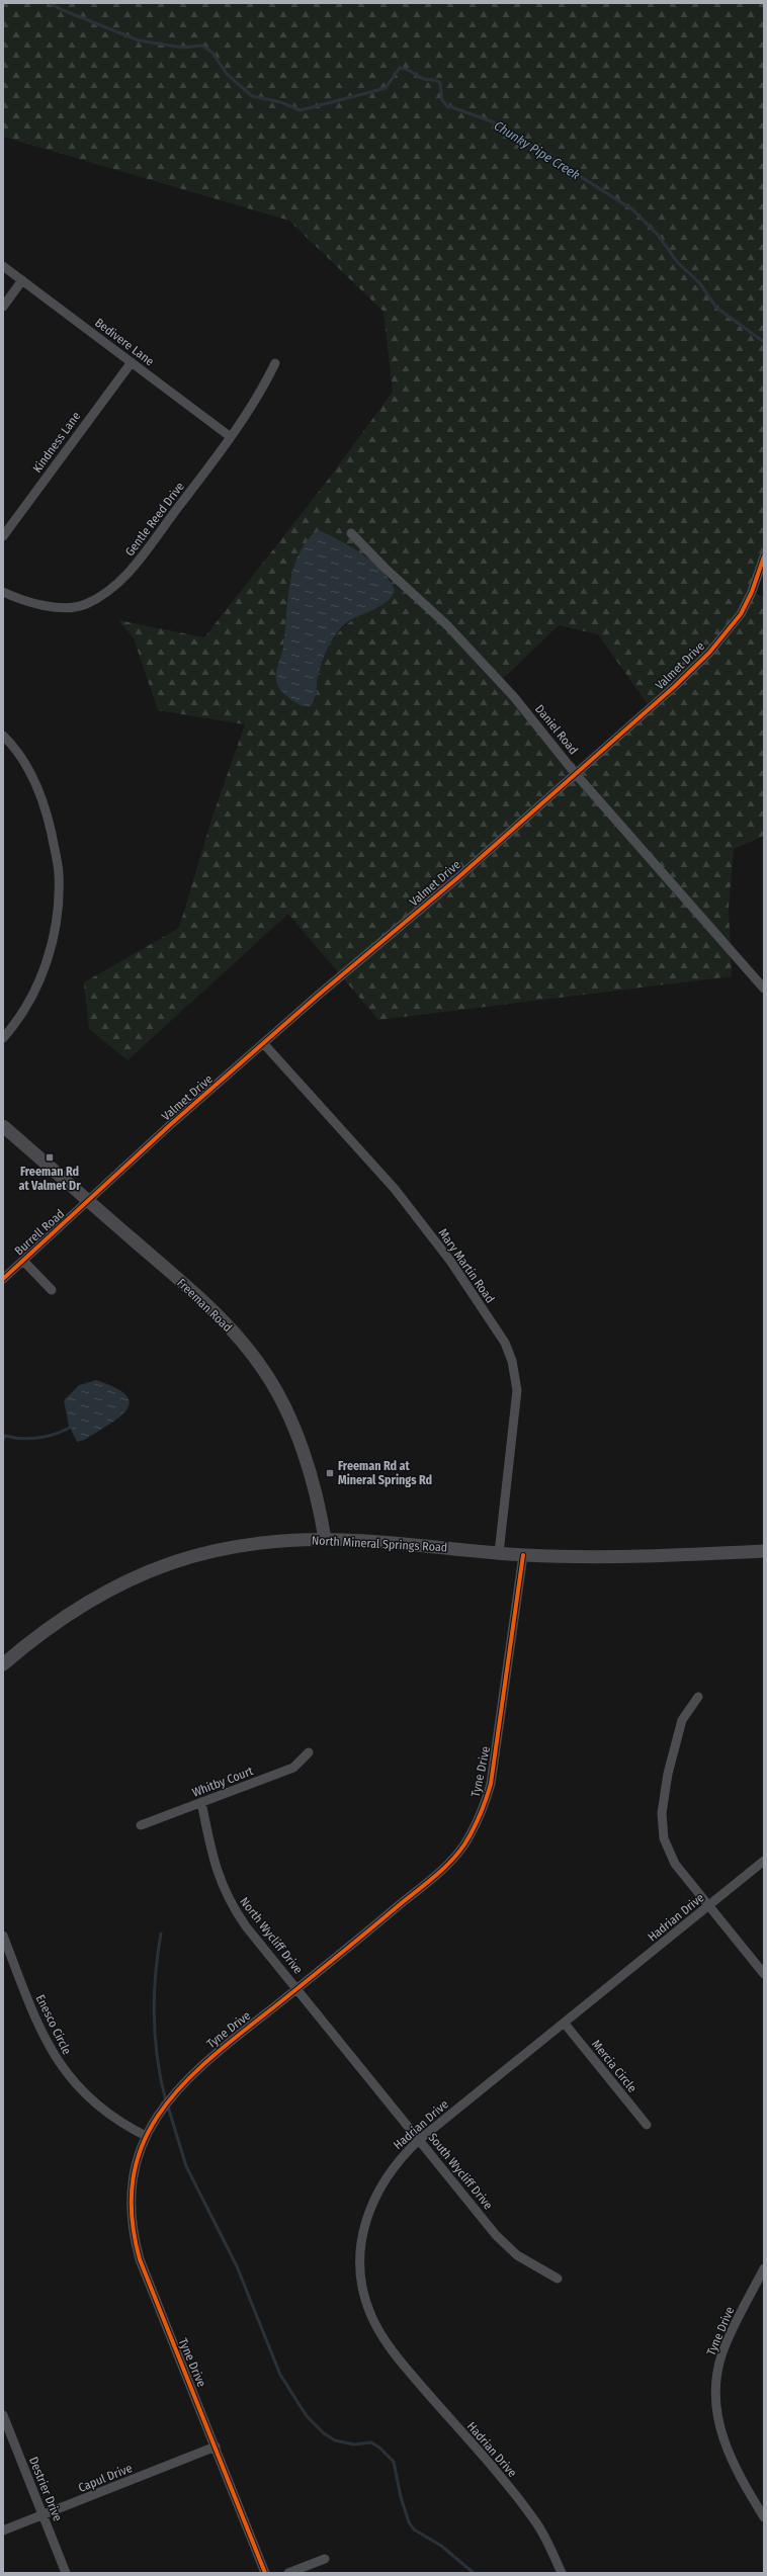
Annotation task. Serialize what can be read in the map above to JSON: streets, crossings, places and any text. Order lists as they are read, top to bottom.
{
  "streets": {
    "street": [
      "Bedivere Lane",
      "Kindness Lane",
      "Gentle Reed Drive",
      "Valmet Drive",
      "Daniel Road",
      "Burrell Road",
      "Mary Martin Road",
      "Freeman Road",
      "North Mineral Springs Road",
      "Tyne Drive",
      "Whitby Court",
      "Hadrian Drive",
      "North Wycliff Drive",
      "Enesco Circle",
      "Mercia Circle",
      "South Wycliff Drive",
      "Capul Drive",
      "Destrier Drive"
    ]
  },
  "crossings": [
    ["Bedivere Lane", "Kindness Lane"],
    ["Bedivere Lane", "Gentle Reed Drive"],
    ["Valmet Drive", "Daniel Road"],
    ["Valmet Drive", "Burrell Road"],
    ["Valmet Drive", "Mary Martin Road"],
    ["Valmet Drive", "Freeman Road"],
    ["Burrell Road", "Freeman Road"],
    ["Mary Martin Road", "North Mineral Springs Road"],
    ["Freeman Road", "North Mineral Springs Road"],
    ["North Mineral Springs Road", "Tyne Drive"],
    ["Tyne Drive", "North Wycliff Drive"],
    ["Tyne Drive", "Enesco Circle"],
    ["Tyne Drive", "South Wycliff Drive"],
    ["Tyne Drive", "Capul Drive"],
    ["Whitby Court", "North Wycliff Drive"],
    ["Hadrian Drive", "Mercia Circle"],
    ["Hadrian Drive", "South Wycliff Drive"],
    ["North Wycliff Drive", "South Wycliff Drive"],
    ["Capul Drive", "Destrier Drive"]
  ],
  "water": ["Chunky Pipe Creek"],
  "places": {
    "transit": ["Freeman Rd at Valmet Dr", "Freeman Rd at Mineral Springs Rd"]
  }
}
